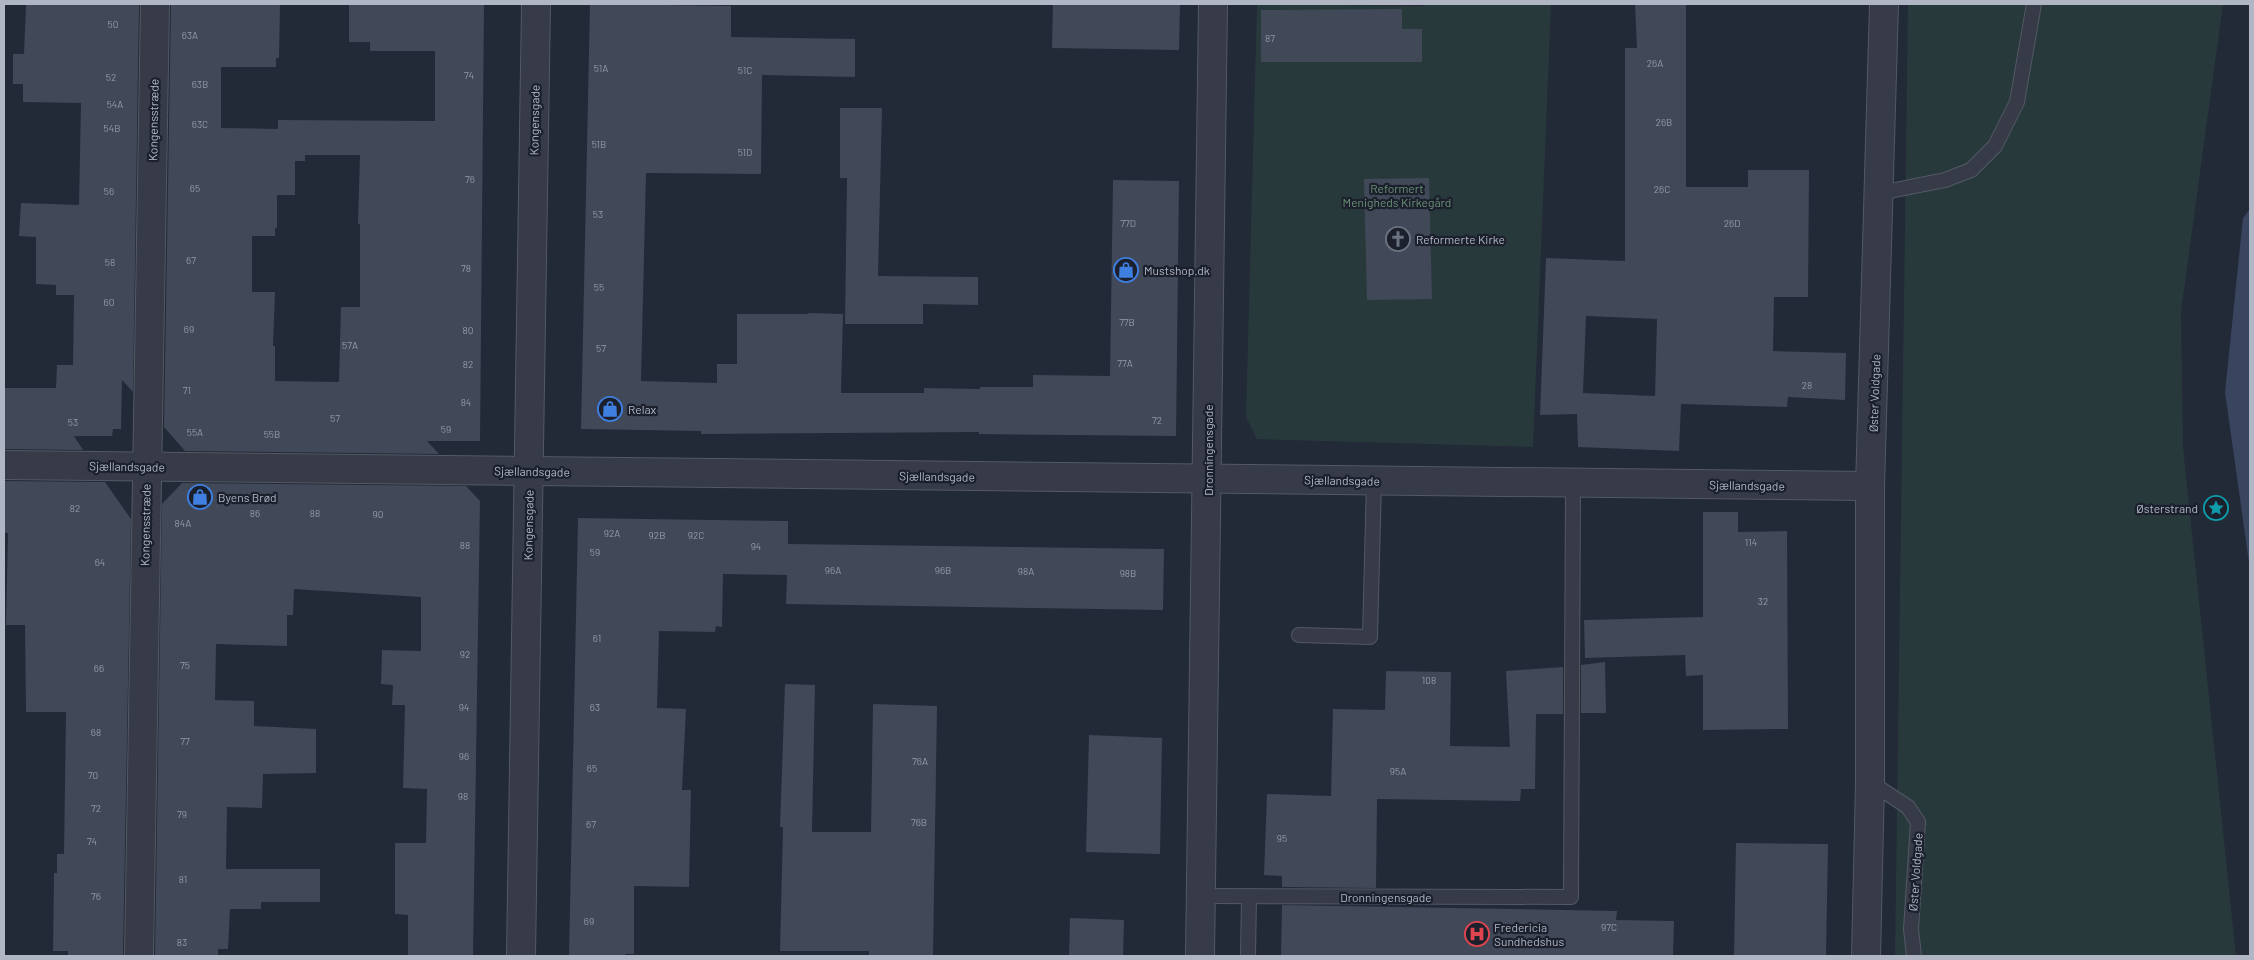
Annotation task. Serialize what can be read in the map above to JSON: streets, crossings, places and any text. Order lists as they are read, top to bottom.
{
  "streets": {
    "street": [
      "Kongensstræde",
      "Kongensgade",
      "Øster Voldgade",
      "Dronningensgade",
      "Sjællandsgade"
    ]
  },
  "crossings": [
    ["Kongensstræde", "Sjællandsgade"],
    ["Kongensgade", "Sjællandsgade"],
    ["Øster Voldgade", "Sjællandsgade"],
    ["Dronningensgade", "Sjællandsgade"]
  ],
  "parks": ["Reformert Menigheds Kirkegård"],
  "places": {
    "church": ["Reformerte Kirke"],
    "shop": ["Mustshop.dk", "Relax", "Byens Brød"],
    "place": ["Østerstrand"],
    "hospital": ["Fredericia Sundhedshus"]
  },
  "house_numbers": [
    "50",
    "63A",
    "87",
    "26A",
    "51A",
    "51C",
    "74",
    "52",
    "63B",
    "54A",
    "26B",
    "63C",
    "54B",
    "51B",
    "51D",
    "76",
    "65",
    "26C",
    "56",
    "53",
    "77D",
    "26D",
    "67",
    "58",
    "78",
    "55",
    "60",
    "77B",
    "69",
    "80",
    "57A",
    "57",
    "77A",
    "82",
    "28",
    "71",
    "84",
    "57",
    "72",
    "53",
    "59",
    "55A",
    "55B",
    "82",
    "86",
    "88",
    "90",
    "84A",
    "92A",
    "92B",
    "92C",
    "114",
    "88",
    "94",
    "59",
    "64",
    "96A",
    "96B",
    "98A",
    "98B",
    "32",
    "61",
    "92",
    "75",
    "66",
    "108",
    "94",
    "63",
    "68",
    "77",
    "96",
    "76A",
    "65",
    "95A",
    "70",
    "98",
    "72",
    "79",
    "76B",
    "67",
    "95",
    "74",
    "81",
    "76",
    "69",
    "97C",
    "83"
  ]
}
